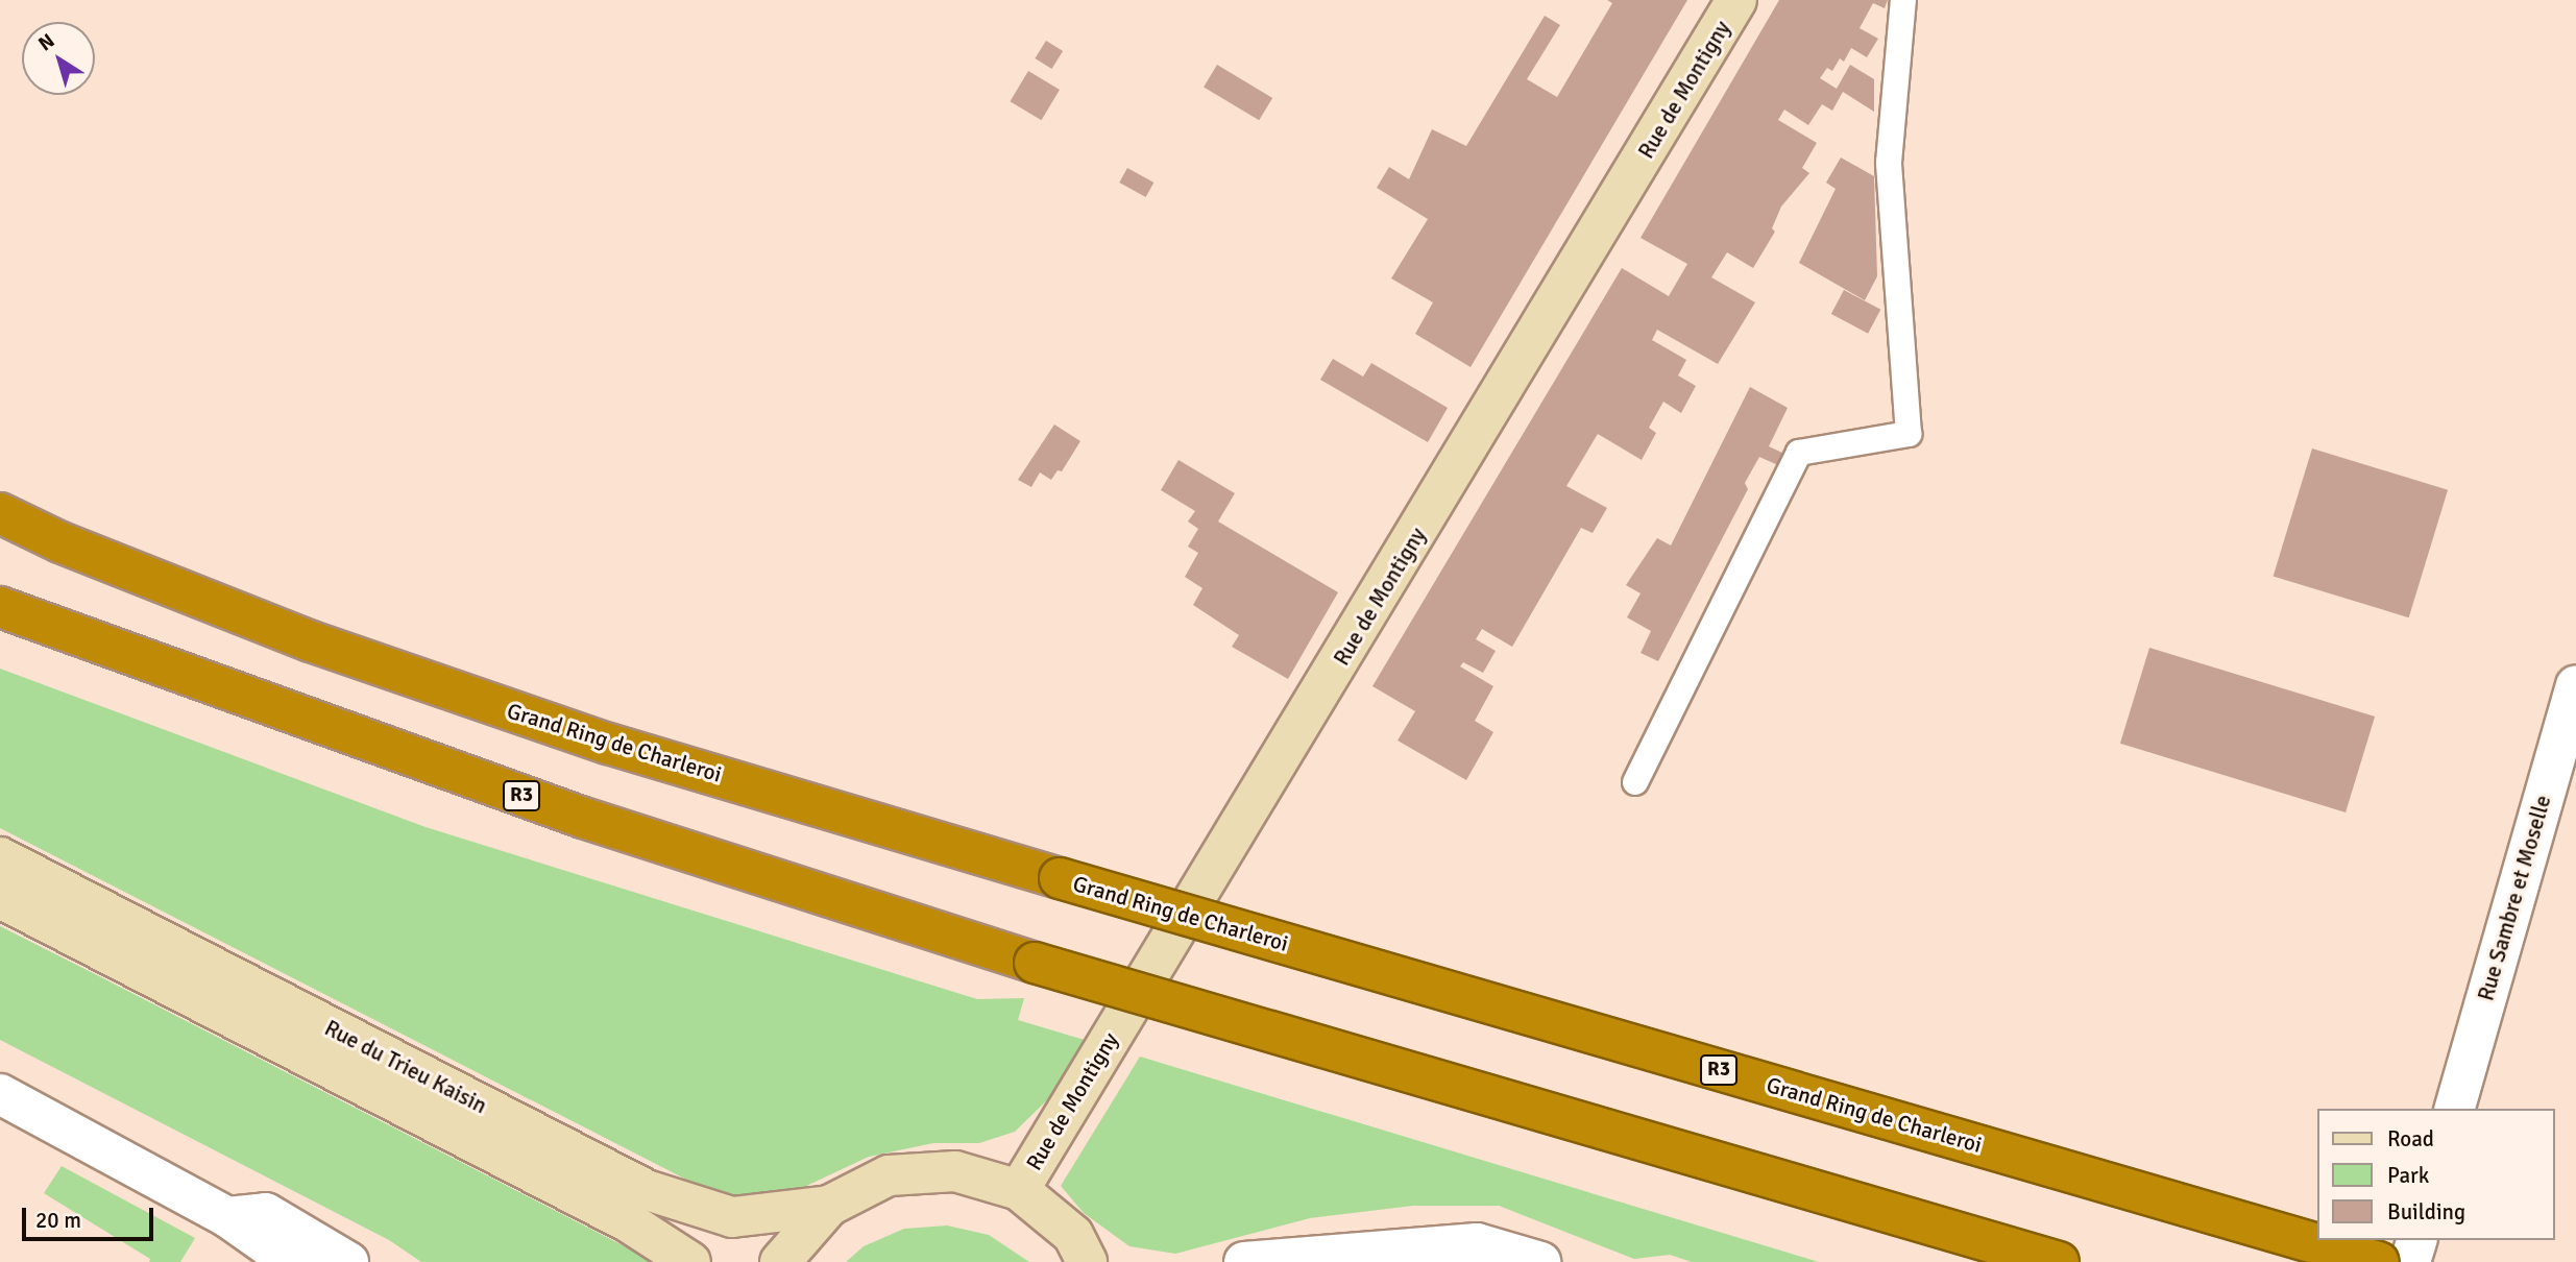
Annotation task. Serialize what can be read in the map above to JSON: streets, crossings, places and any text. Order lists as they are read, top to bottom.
{
  "streets": {
    "highway": ["Grand Ring de Charleroi", "R3"],
    "main road": ["Rue de Montigny", "Rue du Trieu Kaisin"],
    "street": ["Rue Sambre et Moselle"]
  },
  "legend": ["Road", "Park", "Building"],
  "scale_bar": "20 m",
  "north": "top left"
}
